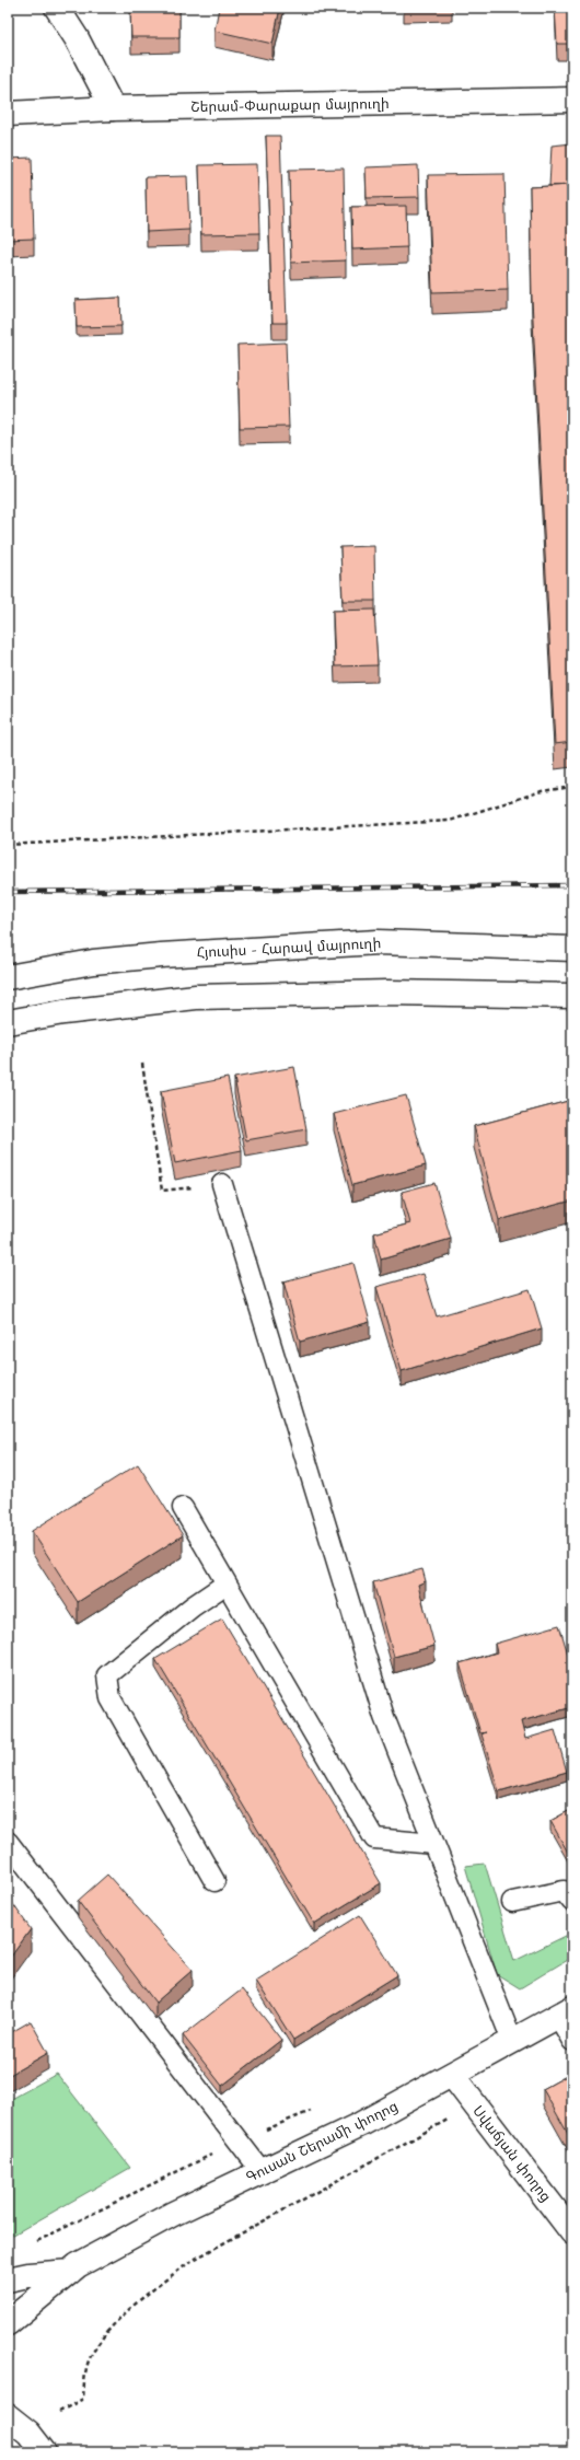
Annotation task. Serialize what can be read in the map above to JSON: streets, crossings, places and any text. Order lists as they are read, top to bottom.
{
  "streets": {
    "main road": [
      "Շերամ-Փարաքար մայրուղի",
      "Հյուսիս - Հարավ մայրուղի",
      "Գուսան Շերամի փողոց",
      "Սվաճյան փողոց"
    ]
  },
  "crossings": [
    ["Գուսան Շերամի փողոց", "Սվաճյան փողոց"]
  ]
}
